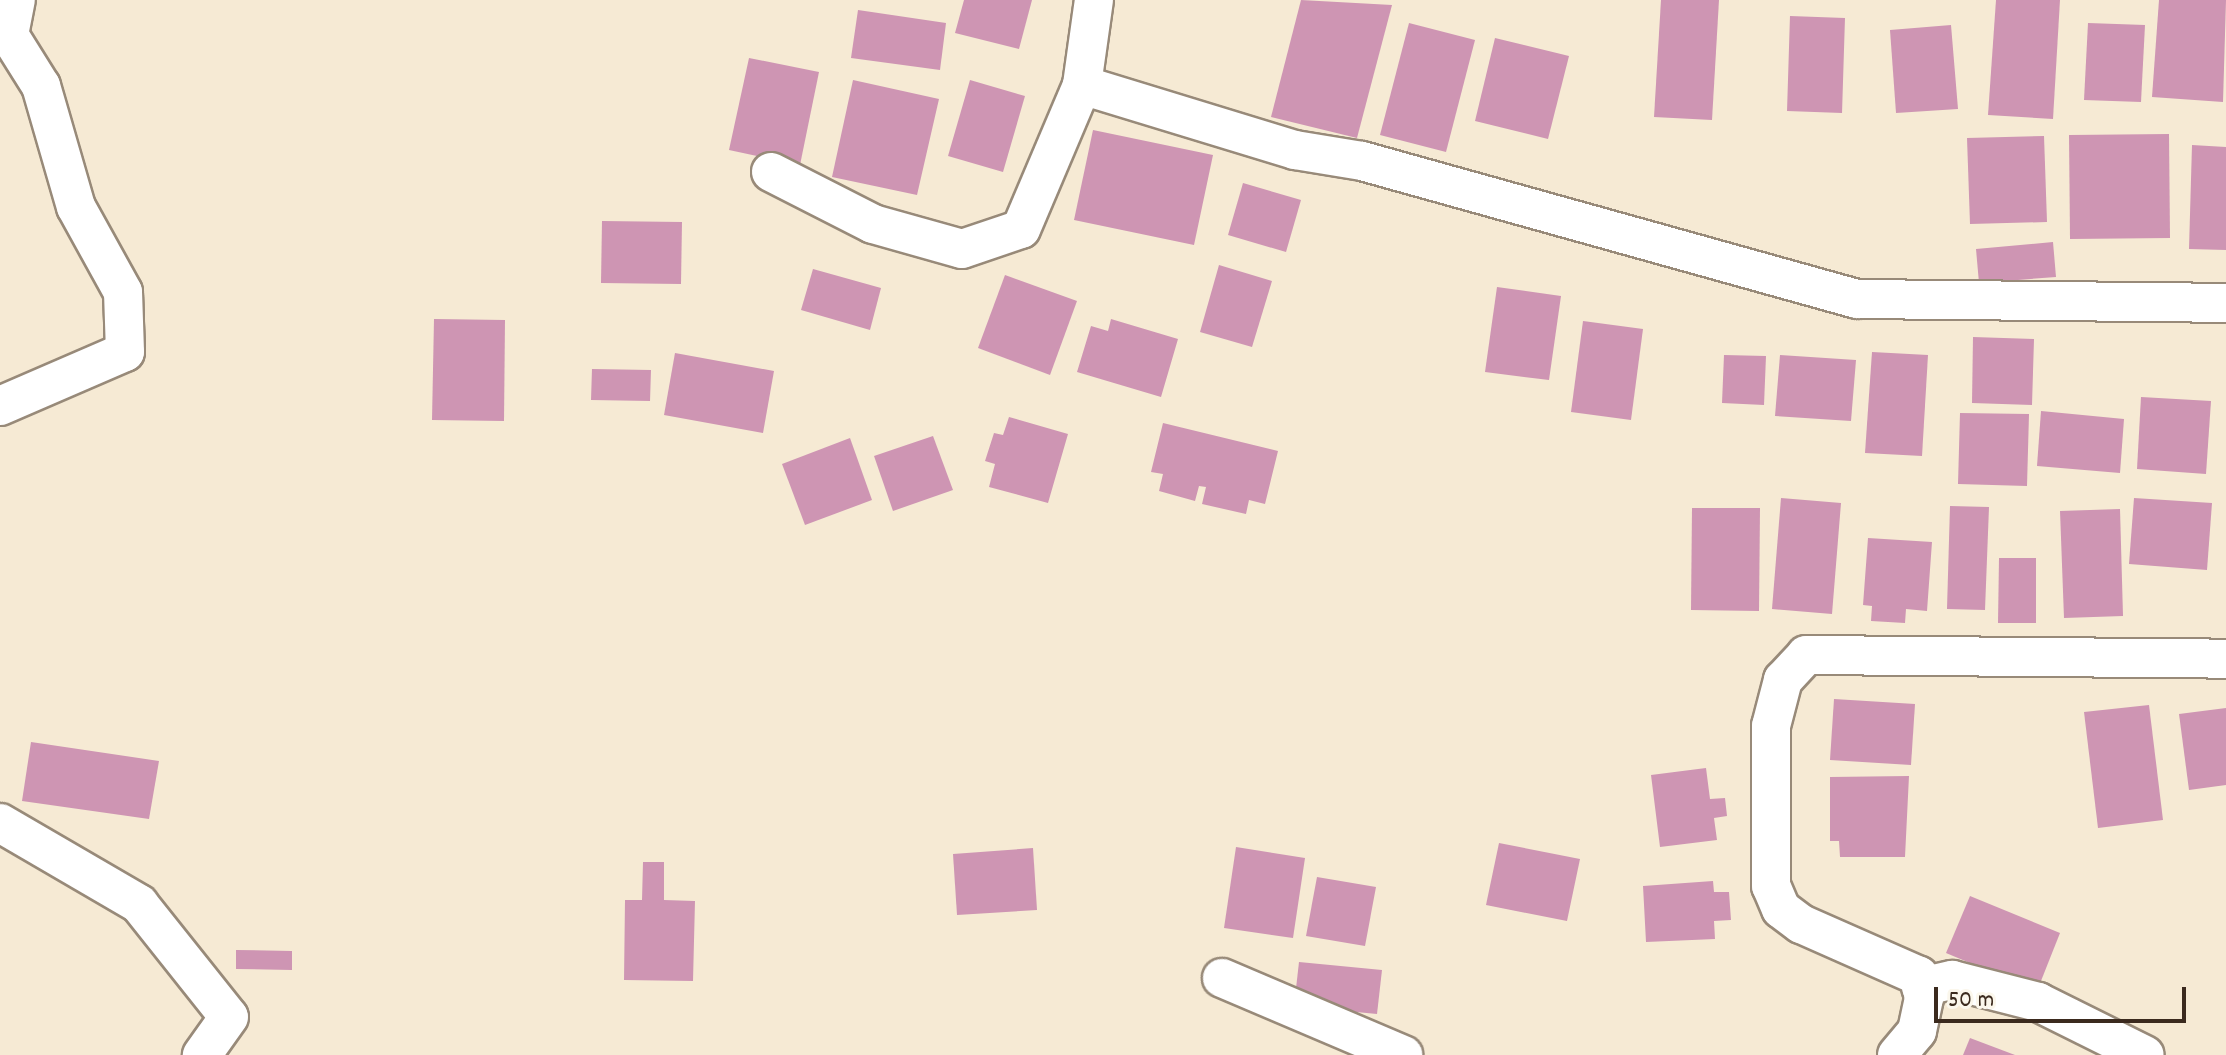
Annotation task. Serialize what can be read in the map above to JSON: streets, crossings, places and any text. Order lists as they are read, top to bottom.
{
  "scale_bar": "50 m"
}
